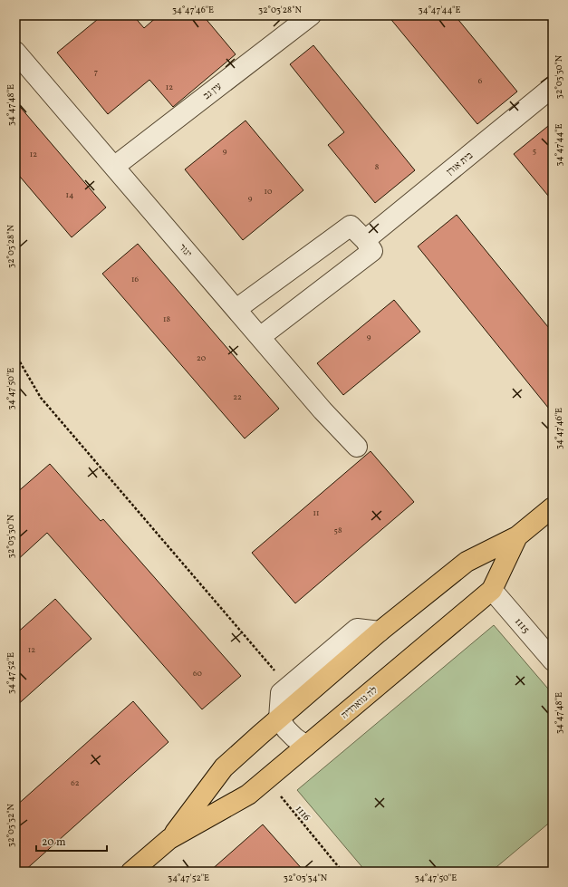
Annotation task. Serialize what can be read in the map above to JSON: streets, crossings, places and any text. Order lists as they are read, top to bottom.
{
  "streets": {
    "main road": ["לה גווארדיה"],
    "street": [
      "עין גב",
      "בית אורן",
      "יגור",
      "1115"
    ],
    "path": ["1116"]
  },
  "crossings": [
    ["עין גב", "יגור"],
    ["1115", "לה גווארדיה"],
    ["לה גווארדיה", "1116"]
  ],
  "house_numbers": [
    "7",
    "6",
    "12",
    "5",
    "9",
    "12",
    "8",
    "10",
    "14",
    "9",
    "16",
    "18",
    "9",
    "20",
    "22",
    "11",
    "58",
    "12",
    "60",
    "62"
  ],
  "scale_bar": "20 m",
  "coordinates": [
    "34°47'46\"E",
    "32°03'28\"N",
    "34°47'44\"E",
    "32°03'30\"N",
    "34°47'48\"E",
    "34°47'50\"E",
    "34°47'52\"E",
    "32°03'32\"N",
    "32°03'34\"N"
  ]
}
